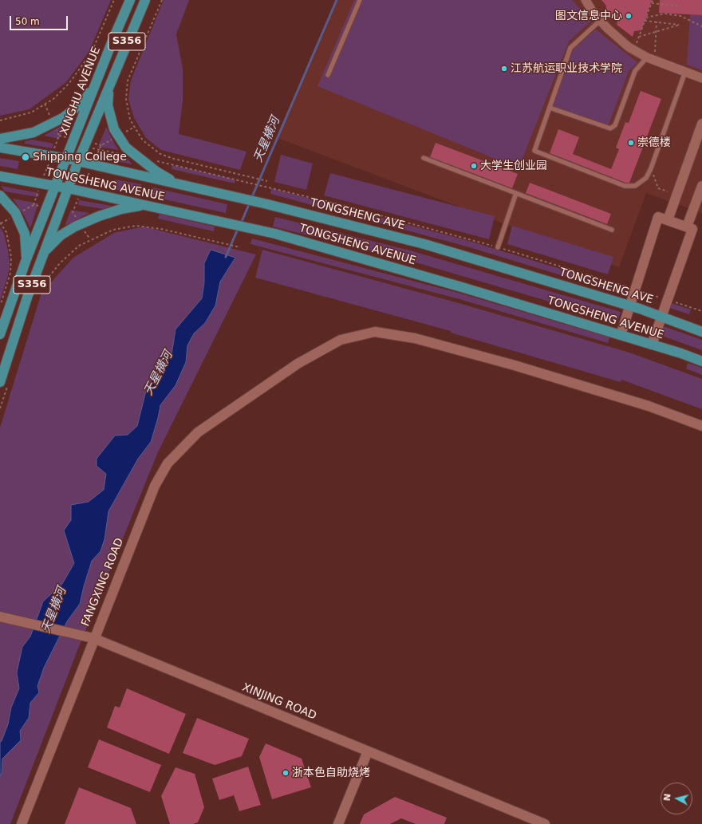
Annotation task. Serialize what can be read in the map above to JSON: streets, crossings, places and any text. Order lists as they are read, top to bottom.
{
  "streets": {
    "main road": [
      "S356",
      "XINGHU AVENUE",
      "TONGSHENG AVENUE",
      "TONGSHENG AVE"
    ],
    "street": ["FANGXING ROAD", "XINJING ROAD"]
  },
  "crossings": [
    ["XINGHU AVENUE", "TONGSHENG AVENUE"],
    ["XINGHU AVENUE", "TONGSHENG AVE"],
    ["FANGXING ROAD", "XINJING ROAD"]
  ],
  "water": ["天星横河"],
  "places": [
    "图文信息中心",
    "江苏航运职业技术学院",
    "崇德楼",
    "Shipping College",
    "大学生创业园",
    "浙本色自助烧烤"
  ],
  "scale_bar": "50 m",
  "north": "left"
}
